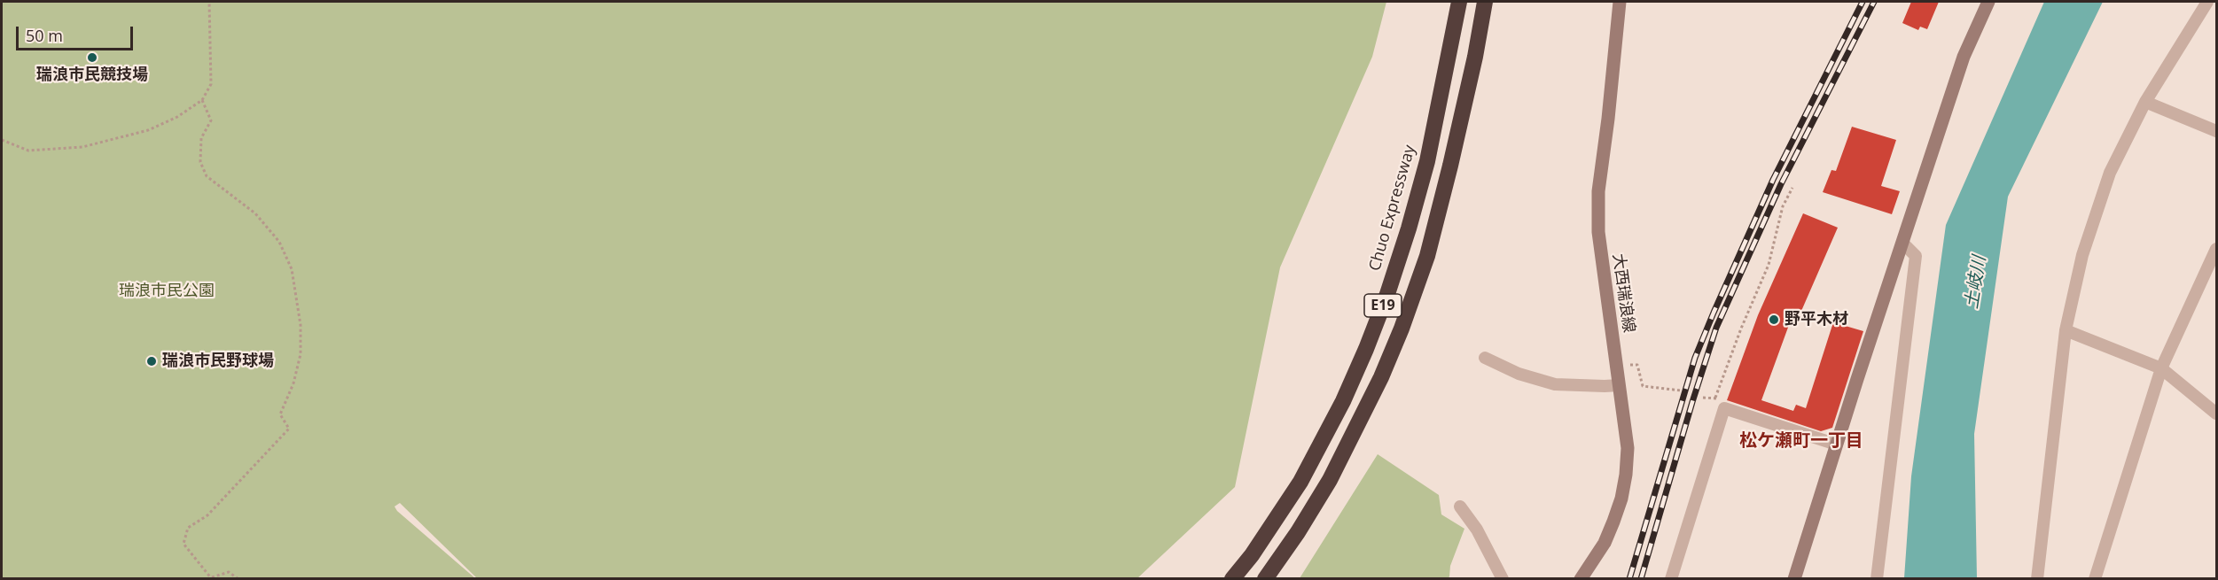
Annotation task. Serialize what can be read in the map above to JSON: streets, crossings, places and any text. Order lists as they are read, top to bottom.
{
  "streets": {
    "highway": ["Chuo Expressway", "E19"],
    "street": ["大西瑞浪線"]
  },
  "districts": ["松ケ瀬町一丁目"],
  "water": ["土岐川"],
  "parks": ["瑞浪市民公園"],
  "places": ["瑞浪市民競技場", "野平木材", "瑞浪市民野球場"],
  "scale_bar": "50 m"
}
